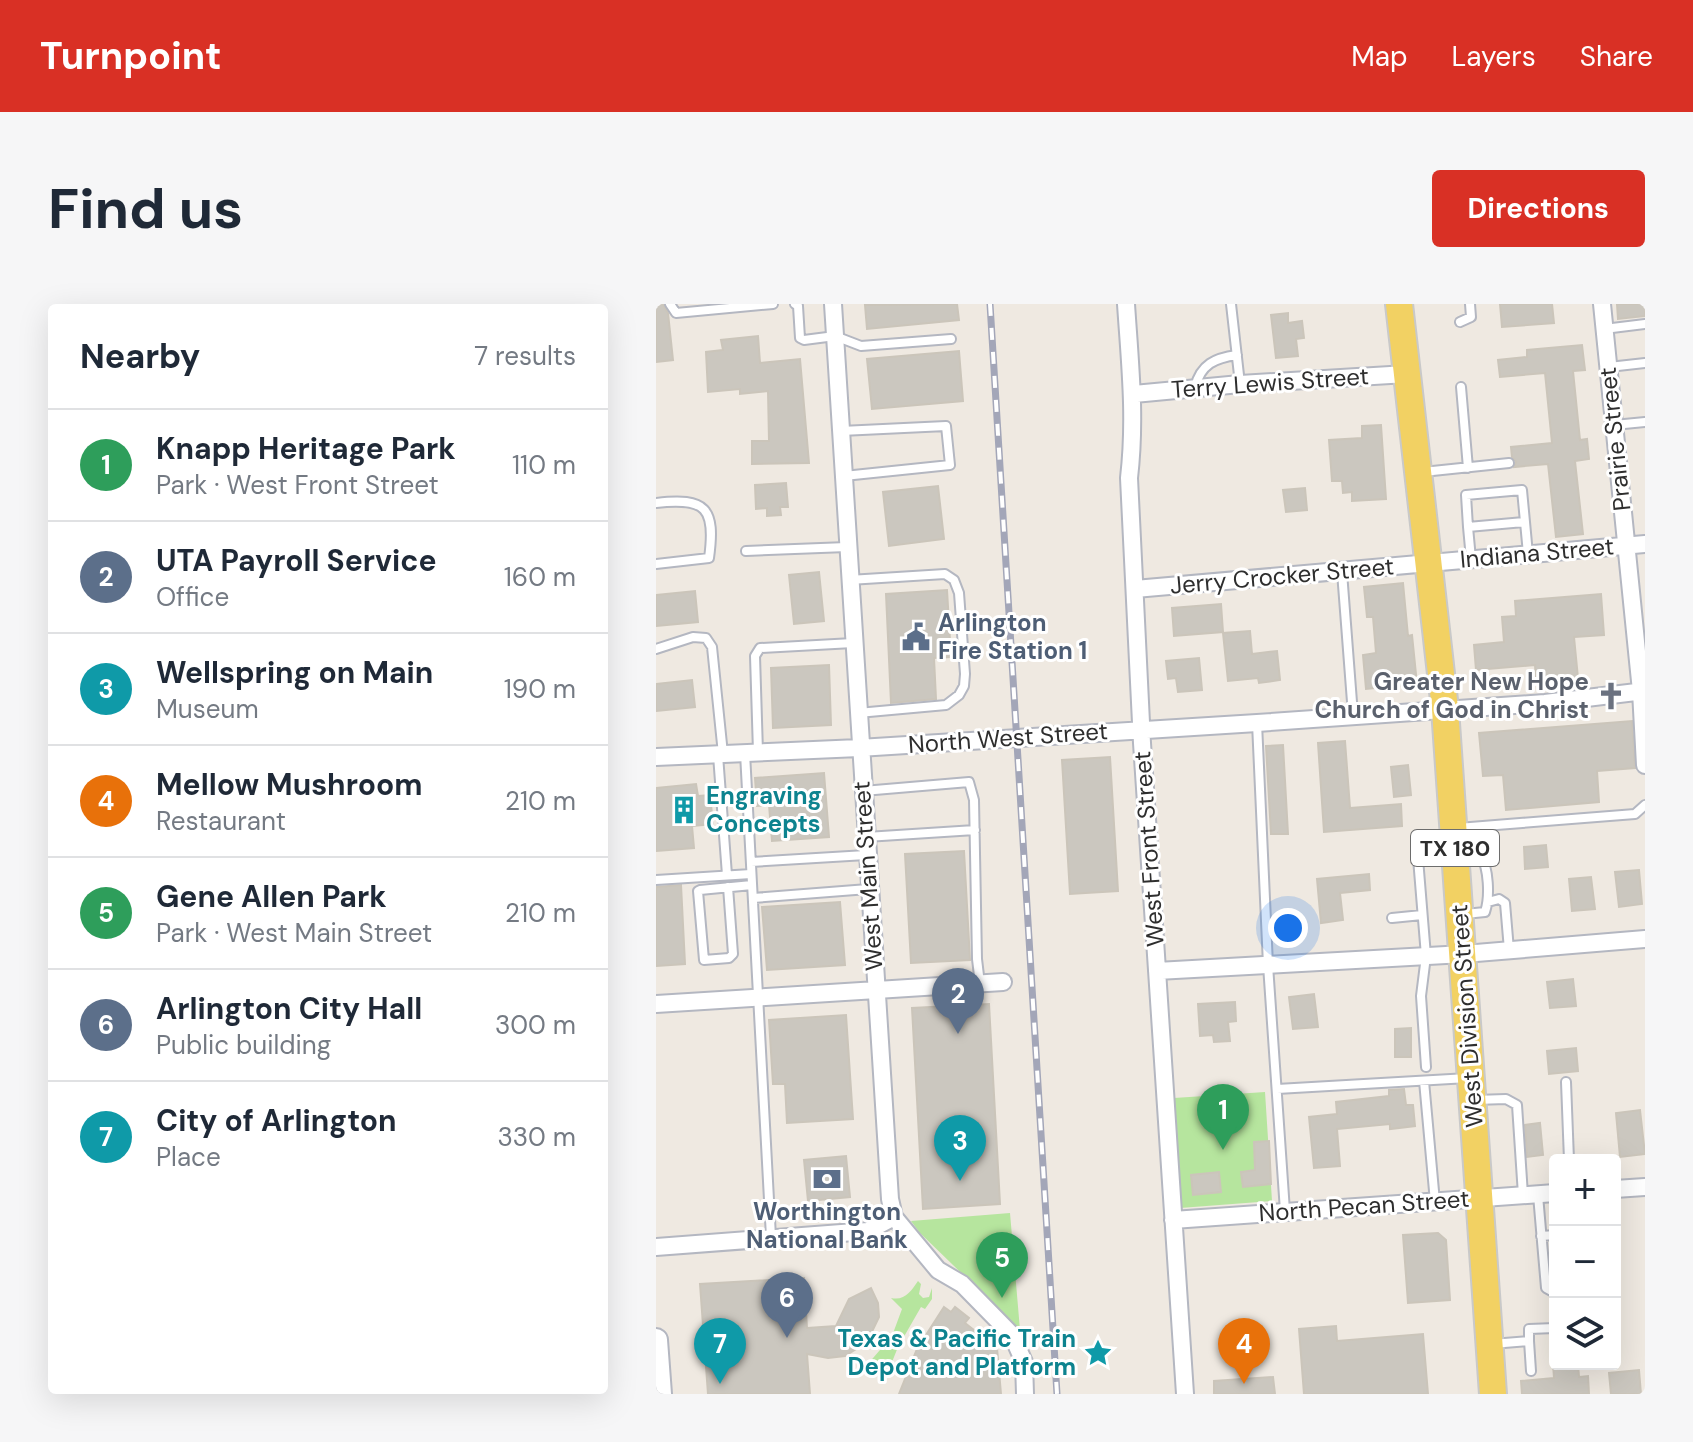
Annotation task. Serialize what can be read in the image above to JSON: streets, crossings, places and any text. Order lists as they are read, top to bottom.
{
  "streets": {
    "main road": ["TX 180", "West Division Street"],
    "street": [
      "Terry Lewis Street",
      "Prairie Street",
      "Indiana Street",
      "Jerry Crocker Street",
      "North West Street",
      "West Front Street",
      "West Main Street",
      "North Pecan Street"
    ]
  },
  "crossings": [
    ["Terry Lewis Street", "West Front Street"],
    ["Terry Lewis Street", "West Division Street"],
    ["Prairie Street", "Indiana Street"],
    ["Prairie Street", "North West Street"],
    ["Indiana Street", "Jerry Crocker Street"],
    ["Indiana Street", "West Division Street"],
    ["Jerry Crocker Street", "West Front Street"],
    ["Jerry Crocker Street", "West Division Street"],
    ["North West Street", "West Front Street"],
    ["North West Street", "West Main Street"],
    ["North West Street", "West Division Street"],
    ["West Front Street", "North Pecan Street"],
    ["West Division Street", "North Pecan Street"]
  ],
  "places": {
    "public building": ["Arlington Fire Station 1"],
    "church": ["Greater New Hope Church of God in Christ"],
    "building": ["Engraving Concepts"],
    "bank": ["Worthington National Bank"],
    "place": ["Texas & Pacific Train Depot and Platform"]
  },
  "page": {
    "header": "Turnpoint",
    "nav": ["Map", "Layers", "Share"],
    "buttons": "Directions",
    "title": "Find us",
    "heading": ["Nearby", "7 results"],
    "list": [
      {
        "mark": "1",
        "name": "Knapp Heritage Park",
        "note": "Park · West Front Street",
        "value": "110 m"
      },
      {
        "mark": "2",
        "name": "UTA Payroll Service",
        "note": "Office",
        "value": "160 m"
      },
      {
        "mark": "3",
        "name": "Wellspring on Main",
        "note": "Museum",
        "value": "190 m"
      },
      {
        "mark": "4",
        "name": "Mellow Mushroom",
        "note": "Restaurant",
        "value": "210 m"
      },
      {
        "mark": "5",
        "name": "Gene Allen Park",
        "note": "Park · West Main Street",
        "value": "210 m"
      },
      {
        "mark": "6",
        "name": "Arlington City Hall",
        "note": "Public building",
        "value": "300 m"
      },
      {
        "mark": "7",
        "name": "City of Arlington",
        "note": "Place",
        "value": "330 m"
      }
    ],
    "pins": [
      "2",
      "1",
      "3",
      "5",
      "6",
      "4",
      "7"
    ],
    "map_buttons": ["+", "−"]
  }
}
